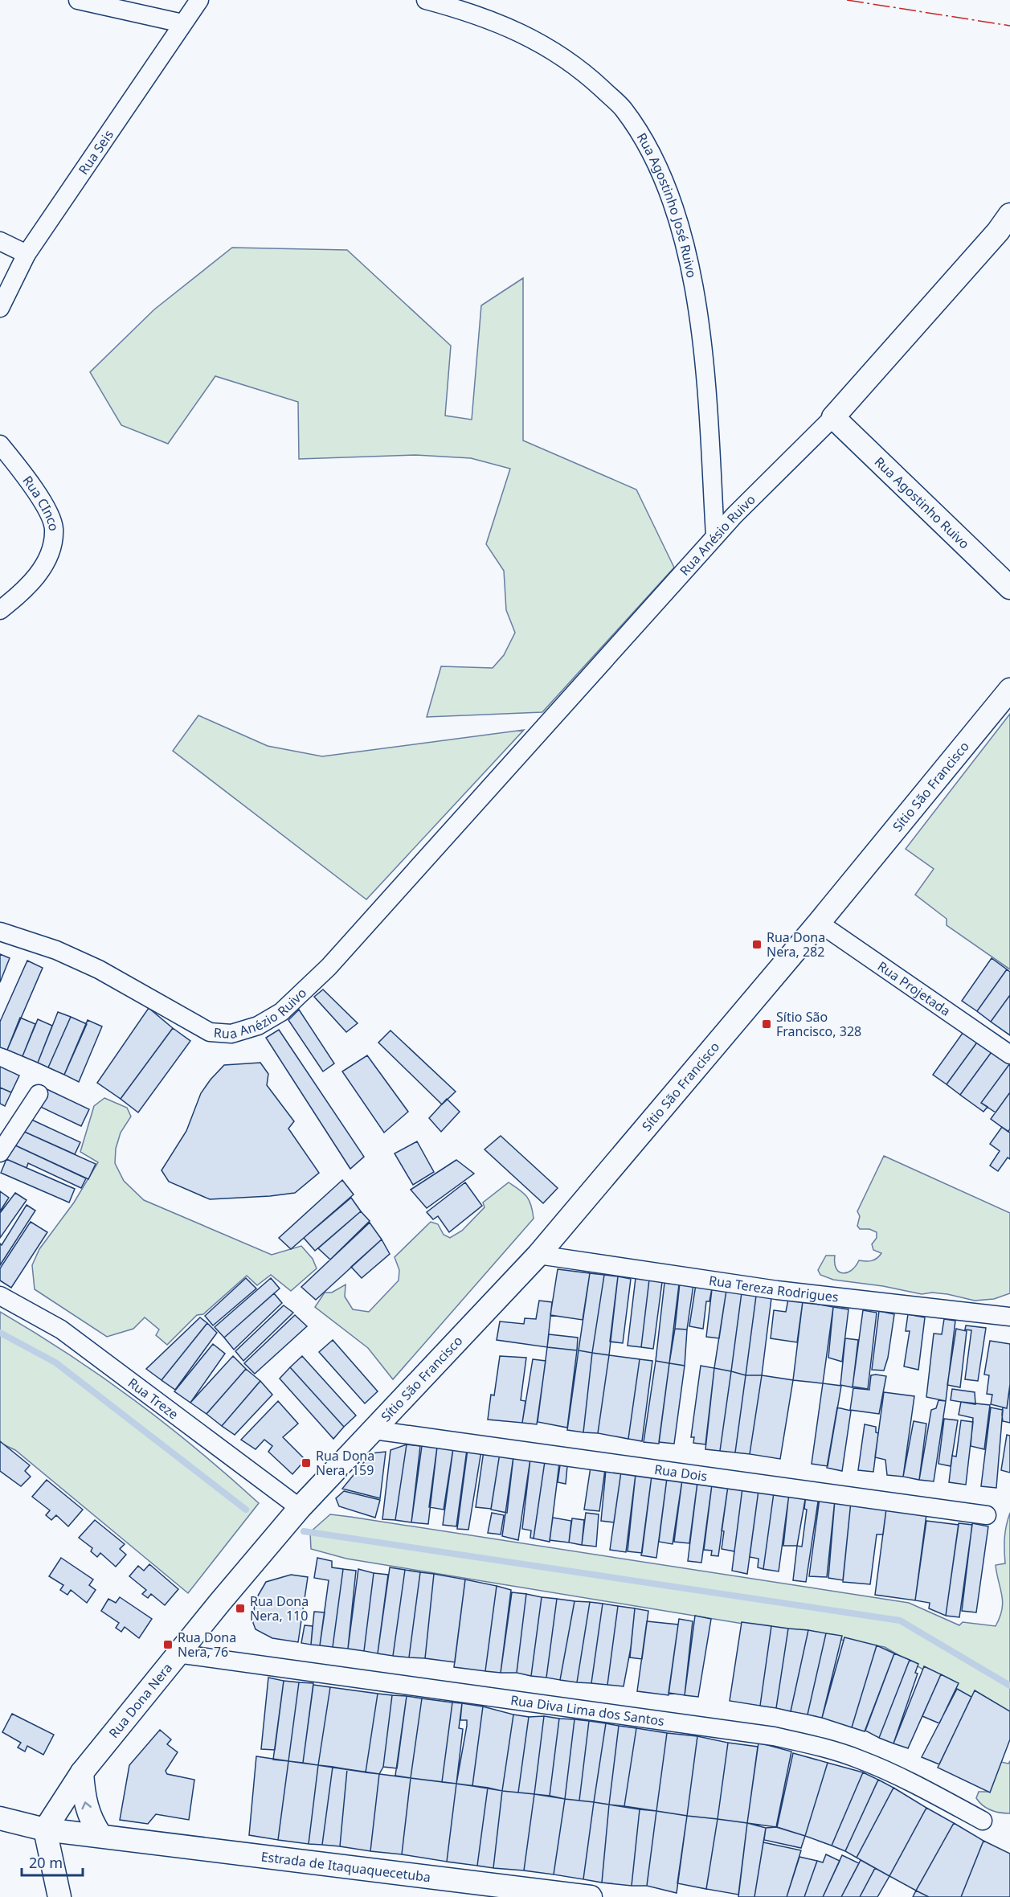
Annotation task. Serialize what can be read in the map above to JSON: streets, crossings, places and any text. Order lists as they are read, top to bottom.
{
  "streets": {
    "street": [
      "Rua Seis",
      "Rua Agostinho José Ruivo",
      "Rua Agostinho Ruivo",
      "Rua CInco",
      "Rua Anésio Ruivo",
      "Sítio São Francisco",
      "Rua Projetada",
      "Rua Anézio Ruivo",
      "Rua Tereza Rodrigues",
      "Rua Treze",
      "Rua Dois",
      "Rua Dona Nera",
      "Rua Diva Lima dos Santos",
      "Estrada de Itaquaquecetuba"
    ]
  },
  "crossings": [
    ["Rua Agostinho José Ruivo", "Rua Anésio Ruivo"],
    ["Rua Agostinho Ruivo", "Rua Anésio Ruivo"],
    ["Rua Anésio Ruivo", "Rua Anézio Ruivo"],
    ["Sítio São Francisco", "Rua Projetada"],
    ["Sítio São Francisco", "Rua Tereza Rodrigues"],
    ["Sítio São Francisco", "Rua Dois"],
    ["Sítio São Francisco", "Rua Dona Nera"],
    ["Rua Treze", "Rua Dona Nera"],
    ["Rua Dona Nera", "Rua Diva Lima dos Santos"],
    ["Rua Dona Nera", "Estrada de Itaquaquecetuba"]
  ],
  "places": {
    "transit": [
      "Rua Dona Nera, 282",
      "Sítio São Francisco, 328",
      "Rua Dona Nera, 159",
      "Rua Dona Nera, 110",
      "Rua Dona Nera, 76"
    ]
  },
  "scale_bar": "20 m"
}
